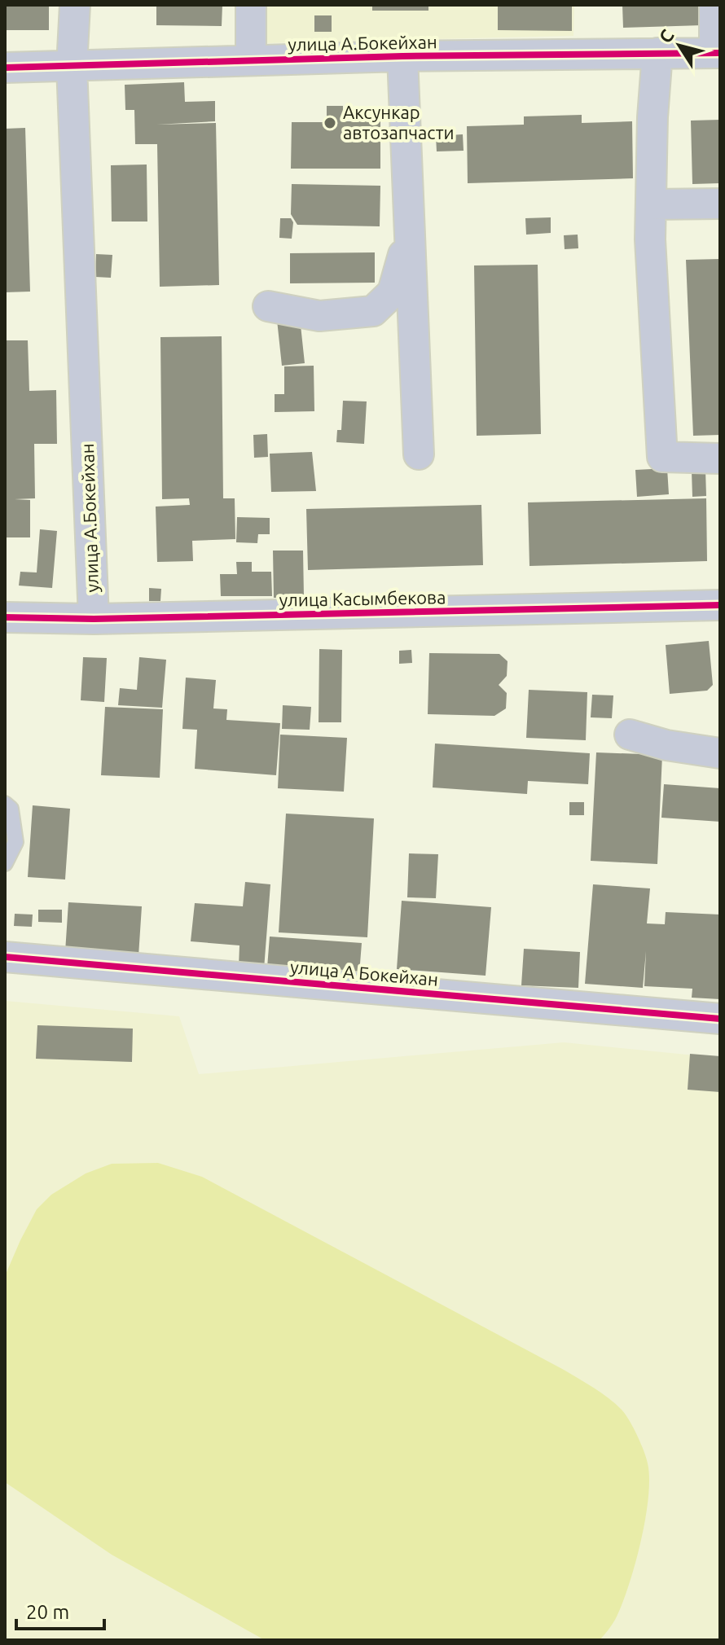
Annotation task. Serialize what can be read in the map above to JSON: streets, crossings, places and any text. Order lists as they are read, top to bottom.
{
  "streets": {
    "street": ["улица А.Бокейхан", "улица Касымбекова", "улица А Бокейхан"]
  },
  "crossings": [
    ["улица А.Бокейхан", "улица Касымбекова"]
  ],
  "places": ["Аксункар автозапчасти"],
  "scale_bar": "20 m",
  "north": "top left"
}
